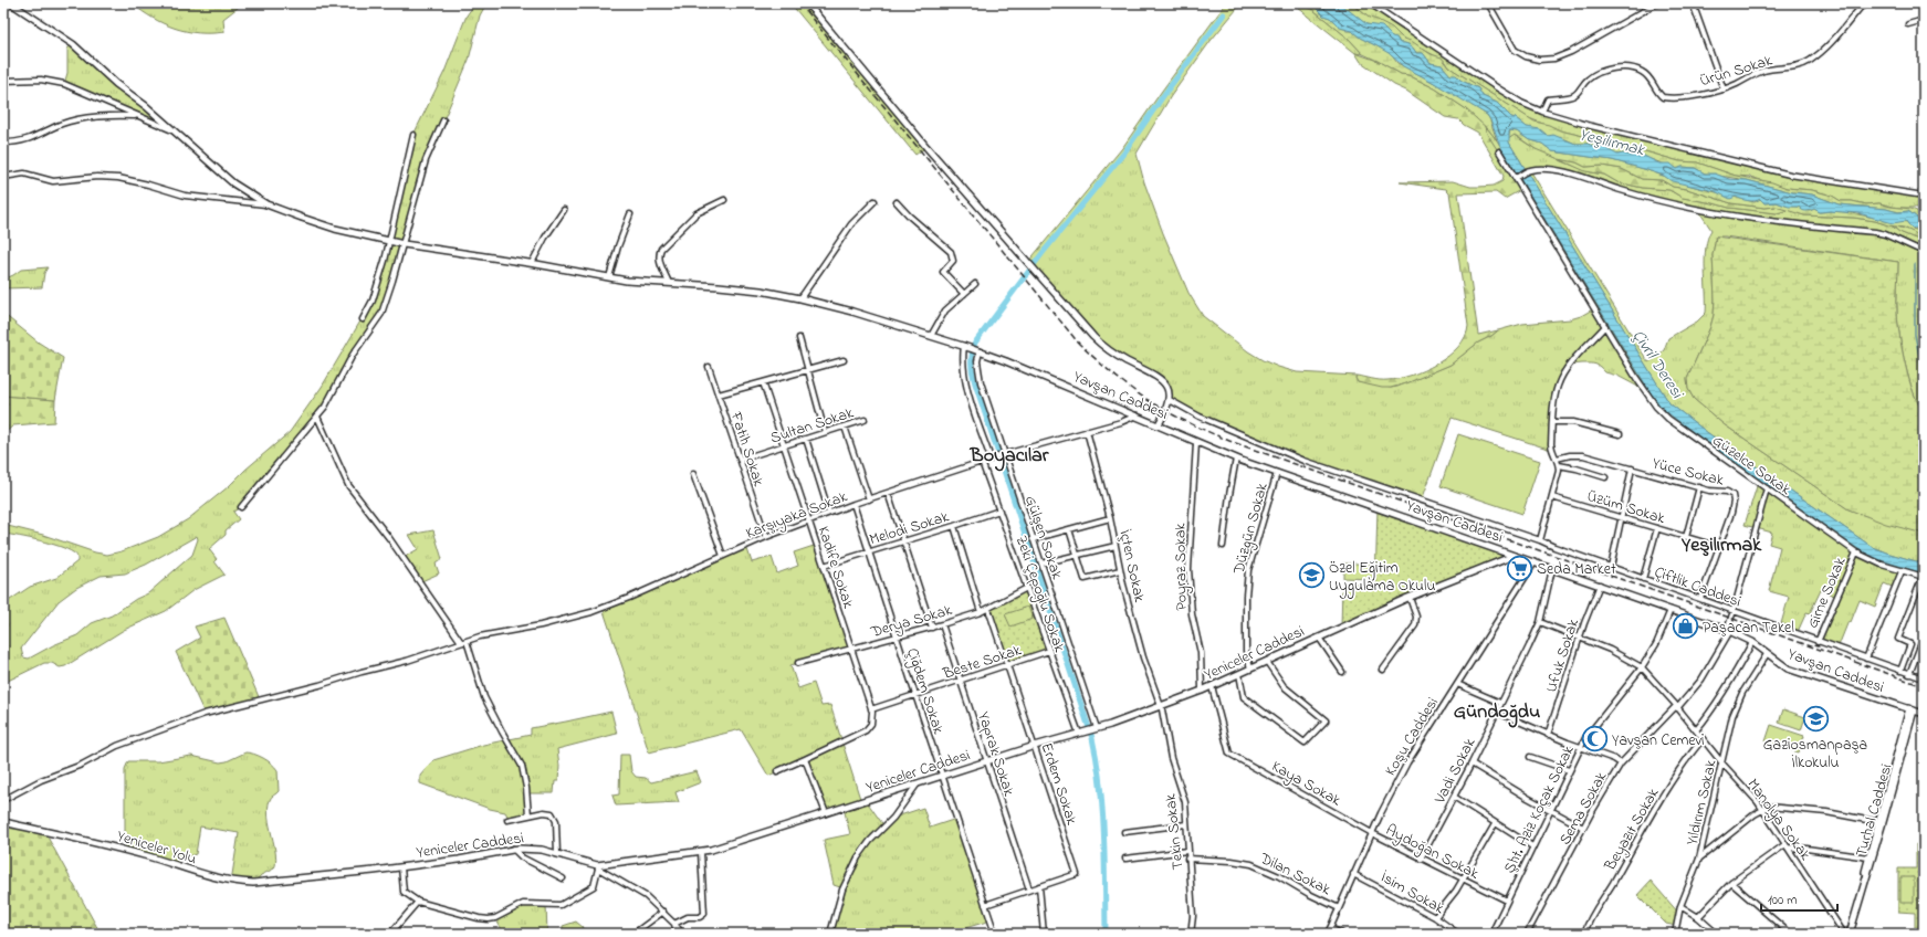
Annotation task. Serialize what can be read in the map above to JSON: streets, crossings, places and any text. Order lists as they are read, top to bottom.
{
  "streets": {
    "street": [
      "Ürün Sokak",
      "Yavşan Caddesi",
      "Sultan Sokak",
      "Fatih Sokak",
      "Güzelce Sokak",
      "Yüce Sokak",
      "Üzüm Sokak",
      "Karşıyaka Sokak",
      "Melodi Sokak",
      "Düzgün Sokak",
      "Gülşen Sokak",
      "İçten Sokak",
      "Kadife Sokak",
      "Poyraz Sokak",
      "Çiftlik Caddesi",
      "Girne Sokak",
      "Zeki Çepoğlu Sokak",
      "Derya Sokak",
      "Yeniceler Caddesi",
      "Ufuk Sokak",
      "Beste Sokak",
      "Çiğdem Sokak",
      "Koşu Caddesi",
      "Yaprak Sokak",
      "Vadi Sokak",
      "Kaya Sokak",
      "Erdem Sokak",
      "Yıldırım Sokak",
      "Sema Sokak",
      "Şht. Aziz Koçak Sokak",
      "Turhal Caddesi",
      "Manolya Sokak",
      "Beyazıt Sokak",
      "Tekin Sokak",
      "Yeniceler Yolu",
      "Aydoğan Sokak",
      "Dilan Sokak",
      "İsim Sokak"
    ]
  },
  "crossings": [
    ["Yavşan Caddesi", "Karşıyaka Sokak"],
    ["Yavşan Caddesi", "Düzgün Sokak"],
    ["Yavşan Caddesi", "Gülşen Sokak"],
    ["Yavşan Caddesi", "Poyraz Sokak"],
    ["Yavşan Caddesi", "Yeniceler Caddesi"],
    ["Yavşan Caddesi", "Ufuk Sokak"],
    ["Yavşan Caddesi", "Koşu Caddesi"],
    ["Yavşan Caddesi", "Vadi Sokak"],
    ["Yavşan Caddesi", "Yıldırım Sokak"],
    ["Yavşan Caddesi", "Sema Sokak"],
    ["Yavşan Caddesi", "Şht. Aziz Koçak Sokak"],
    ["Yavşan Caddesi", "Turhal Caddesi"],
    ["Sultan Sokak", "Fatih Sokak"],
    ["Sultan Sokak", "Kadife Sokak"],
    ["Fatih Sokak", "Karşıyaka Sokak"],
    ["Güzelce Sokak", "Girne Sokak"],
    ["Güzelce Sokak", "Sema Sokak"],
    ["Yüce Sokak", "Üzüm Sokak"],
    ["Yüce Sokak", "Çiftlik Caddesi"],
    ["Karşıyaka Sokak", "Gülşen Sokak"],
    ["Karşıyaka Sokak", "İçten Sokak"],
    ["Karşıyaka Sokak", "Kadife Sokak"],
    ["Karşıyaka Sokak", "Zeki Çepoğlu Sokak"],
    ["Karşıyaka Sokak", "Çiğdem Sokak"],
    ["Melodi Sokak", "Kadife Sokak"],
    ["Melodi Sokak", "Zeki Çepoğlu Sokak"],
    ["Melodi Sokak", "Çiğdem Sokak"],
    ["Düzgün Sokak", "Yeniceler Caddesi"],
    ["Gülşen Sokak", "Yeniceler Caddesi"],
    ["İçten Sokak", "Yeniceler Caddesi"],
    ["İçten Sokak", "Tekin Sokak"],
    ["Kadife Sokak", "Derya Sokak"],
    ["Kadife Sokak", "Beste Sokak"],
    ["Poyraz Sokak", "Yeniceler Caddesi"],
    ["Çiftlik Caddesi", "Girne Sokak"],
    ["Çiftlik Caddesi", "Sema Sokak"],
    ["Zeki Çepoğlu Sokak", "Derya Sokak"],
    ["Zeki Çepoğlu Sokak", "Yeniceler Caddesi"],
    ["Zeki Çepoğlu Sokak", "Beste Sokak"],
    ["Derya Sokak", "Çiğdem Sokak"],
    ["Derya Sokak", "Yaprak Sokak"],
    ["Derya Sokak", "Erdem Sokak"],
    ["Yeniceler Caddesi", "Çiğdem Sokak"],
    ["Yeniceler Caddesi", "Yaprak Sokak"],
    ["Yeniceler Caddesi", "Kaya Sokak"],
    ["Yeniceler Caddesi", "Erdem Sokak"],
    ["Yeniceler Caddesi", "Tekin Sokak"],
    ["Yeniceler Caddesi", "Yeniceler Yolu"],
    ["Ufuk Sokak", "Manolya Sokak"],
    ["Beste Sokak", "Çiğdem Sokak"],
    ["Beste Sokak", "Yaprak Sokak"],
    ["Beste Sokak", "Erdem Sokak"],
    ["Çiğdem Sokak", "Erdem Sokak"],
    ["Koşu Caddesi", "Kaya Sokak"],
    ["Koşu Caddesi", "Aydoğan Sokak"],
    ["Koşu Caddesi", "Dilan Sokak"],
    ["Koşu Caddesi", "İsim Sokak"],
    ["Yaprak Sokak", "Erdem Sokak"],
    ["Vadi Sokak", "Manolya Sokak"],
    ["Vadi Sokak", "Aydoğan Sokak"],
    ["Kaya Sokak", "Aydoğan Sokak"],
    ["Yıldırım Sokak", "Manolya Sokak"],
    ["Sema Sokak", "Manolya Sokak"],
    ["Şht. Aziz Koçak Sokak", "Manolya Sokak"],
    ["Şht. Aziz Koçak Sokak", "Aydoğan Sokak"],
    ["Manolya Sokak", "Beyazıt Sokak"],
    ["Tekin Sokak", "Dilan Sokak"]
  ],
  "districts": ["Boyacılar", "Yeşilırmak", "Gündoğdu"],
  "water": ["Yeşilırmak", "Çivril Deresi"],
  "places": {
    "supermarket": ["Seda Market"],
    "school or university": ["Özel Eğitim Uygulama Okulu", "Gaziosmanpaşa İlkokulu"],
    "shop": ["Paşacan Tekel"],
    "mosque": ["Yavşan Cemevi"]
  },
  "scale_bar": "100 m"
}
